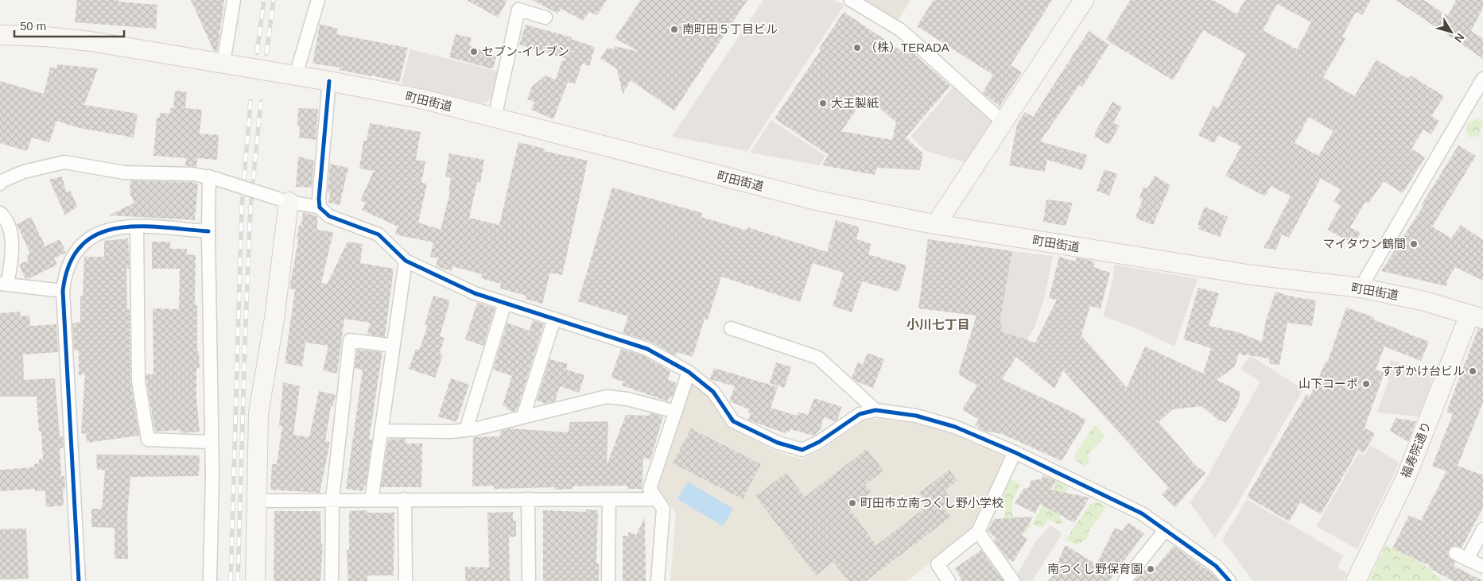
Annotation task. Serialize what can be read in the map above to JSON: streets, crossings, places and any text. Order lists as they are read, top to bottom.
{
  "streets": {
    "main road": ["町田街道", "福寿院通り"]
  },
  "crossings": [
    ["町田街道", "福寿院通り"]
  ],
  "districts": ["小川七丁目"],
  "places": [
    "南町田５丁目ビル",
    "（株）TERADA",
    "セブン-イレブン",
    "大王製紙",
    "マイタウン鶴間",
    "すずかけ台ビル",
    "山下コーポ",
    "町田市立南つくし野小学校",
    "南つくし野保育園"
  ],
  "scale_bar": "50 m",
  "north": "bottom right"
}
